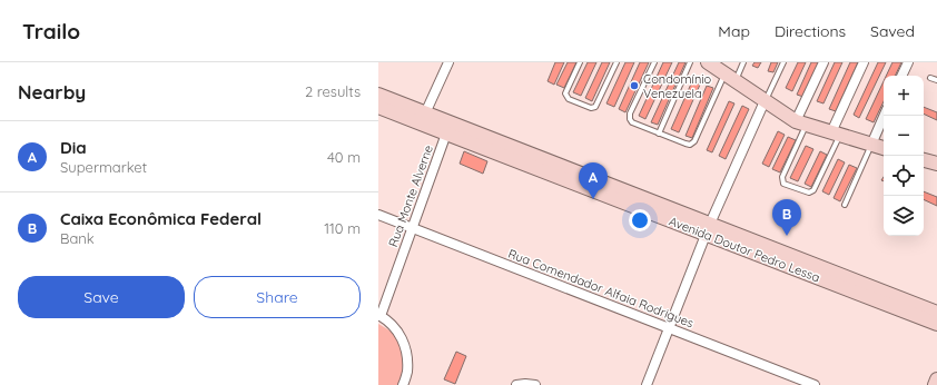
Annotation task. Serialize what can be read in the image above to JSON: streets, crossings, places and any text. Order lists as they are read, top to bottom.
{
  "streets": {
    "main road": ["Avenida Doutor Pedro Lessa"],
    "street": ["Rua Monte Alverne", "Rua Comendador Alfaia Rodrigues"]
  },
  "crossings": [
    ["Rua Monte Alverne", "Avenida Doutor Pedro Lessa"],
    ["Rua Monte Alverne", "Rua Comendador Alfaia Rodrigues"]
  ],
  "places": ["Condomínio Venezuela"],
  "page": {
    "header": "Trailo",
    "nav": ["Map", "Directions", "Saved"],
    "heading": ["Nearby", "2 results"],
    "map_buttons": ["+", "−"],
    "list": [
      {
        "mark": "A",
        "name": "Dia",
        "note": "Supermarket",
        "value": "40 m"
      },
      {
        "mark": "B",
        "name": "Caixa Econômica Federal",
        "note": "Bank",
        "value": "110 m"
      }
    ],
    "pins": ["A", "B"],
    "buttons": ["Save", "Share"]
  }
}
